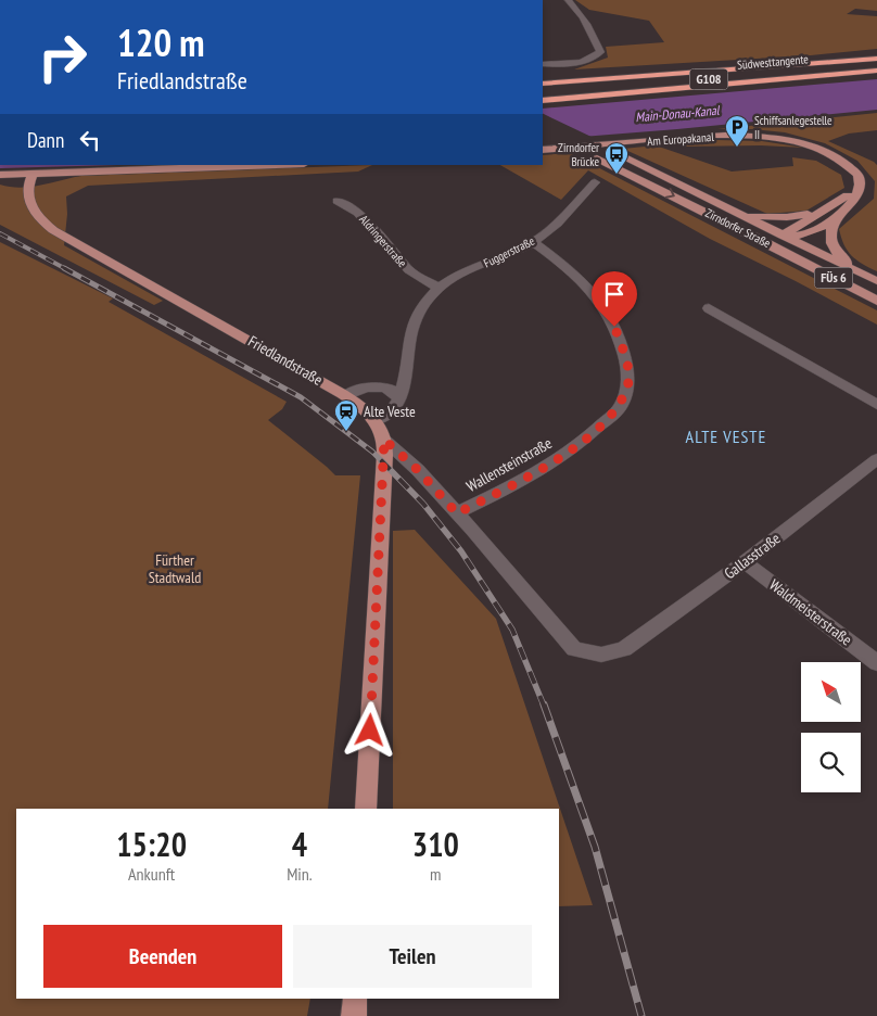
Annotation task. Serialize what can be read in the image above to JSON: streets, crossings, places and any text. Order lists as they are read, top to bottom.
{
  "streets": {
    "highway": ["Südwesttangente", "G108"],
    "main road": [
      "Am Europakanal",
      "Zirndorfer Straße",
      "FÜs 6",
      "Friedlandstraße"
    ],
    "street": [
      "Aldringerstraße",
      "Fuggerstraße",
      "Wallensteinstraße",
      "Gallasstraße",
      "Waldmeisterstraße"
    ]
  },
  "crossings": [
    ["Aldringerstraße", "Fuggerstraße"],
    ["Fuggerstraße", "Wallensteinstraße"],
    ["Friedlandstraße", "Wallensteinstraße"],
    ["Friedlandstraße", "Gallasstraße"],
    ["Gallasstraße", "Waldmeisterstraße"]
  ],
  "districts": ["ALTE VESTE"],
  "water": ["Main-Donau-Kanal"],
  "parks": ["Fürther Stadtwald"],
  "places": {
    "parking": ["Schiffsanlegestelle II"],
    "bus stop": ["Zirndorfer Brücke"],
    "station": ["Alte Veste"]
  },
  "north": "top left",
  "page": {
    "turn": ["120 m", "Friedlandstraße"],
    "then": "Dann",
    "eta": [
      "15:20",
      "Ankunft",
      "4",
      "Min.",
      "310",
      "m"
    ],
    "buttons": ["Beenden", "Teilen"]
  }
}
